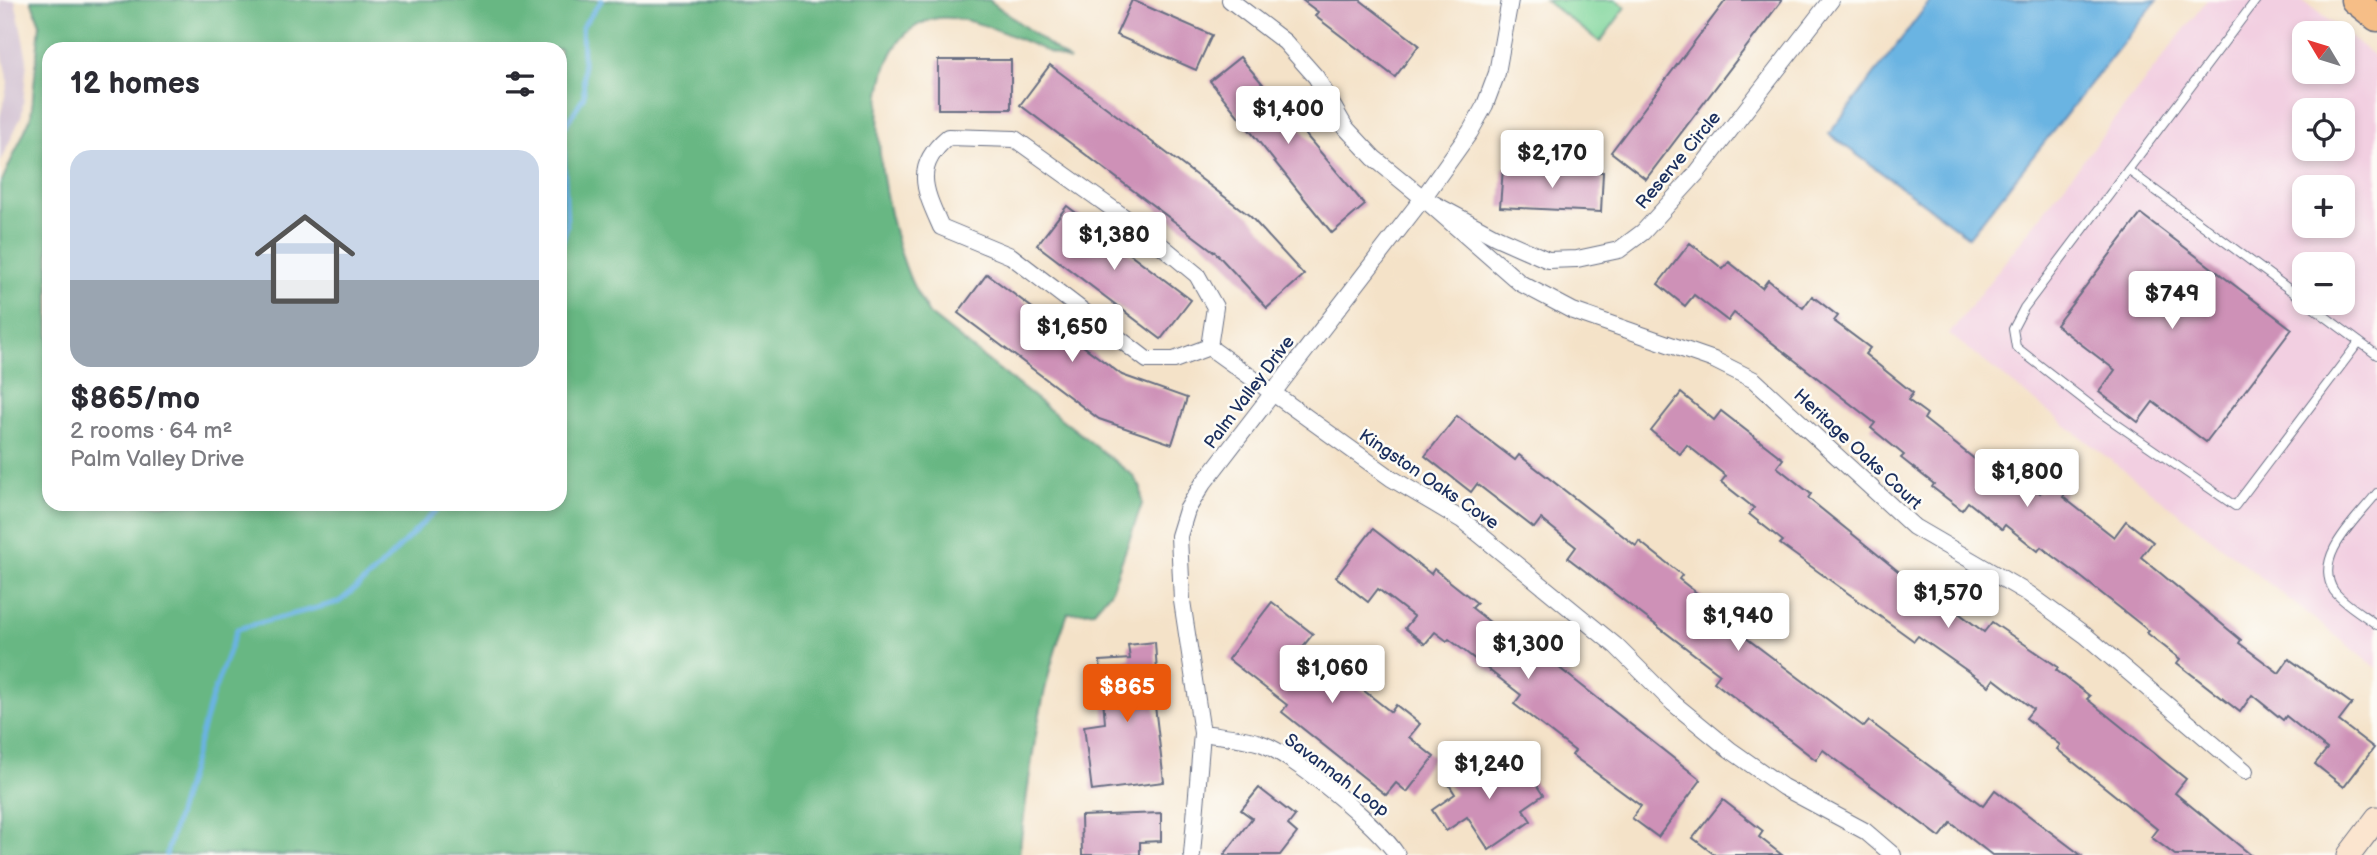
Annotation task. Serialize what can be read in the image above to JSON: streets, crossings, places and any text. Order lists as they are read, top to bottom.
{
  "streets": {
    "street": [
      "Reserve Circle",
      "Palm Valley Drive",
      "Heritage Oaks Court",
      "Kingston Oaks Cove",
      "Savannah Loop"
    ]
  },
  "crossings": [
    ["Reserve Circle", "Palm Valley Drive"],
    ["Reserve Circle", "Heritage Oaks Court"],
    ["Palm Valley Drive", "Heritage Oaks Court"],
    ["Palm Valley Drive", "Kingston Oaks Cove"],
    ["Palm Valley Drive", "Savannah Loop"]
  ],
  "north": "top left",
  "page": {
    "map_buttons": ["+", "−"],
    "heading": "12 homes",
    "price": [
      "$1,400",
      "$2,170",
      "$1,380",
      "$749",
      "$1,650",
      "$1,800",
      "$1,570",
      "$1,940",
      "$1,300",
      "$1,060",
      "$865",
      "$1,240"
    ],
    "list": [
      {
        "name": "$865/mo",
        "note": "2 rooms · 64 m² · Palm Valley Drive"
      }
    ]
  }
}
